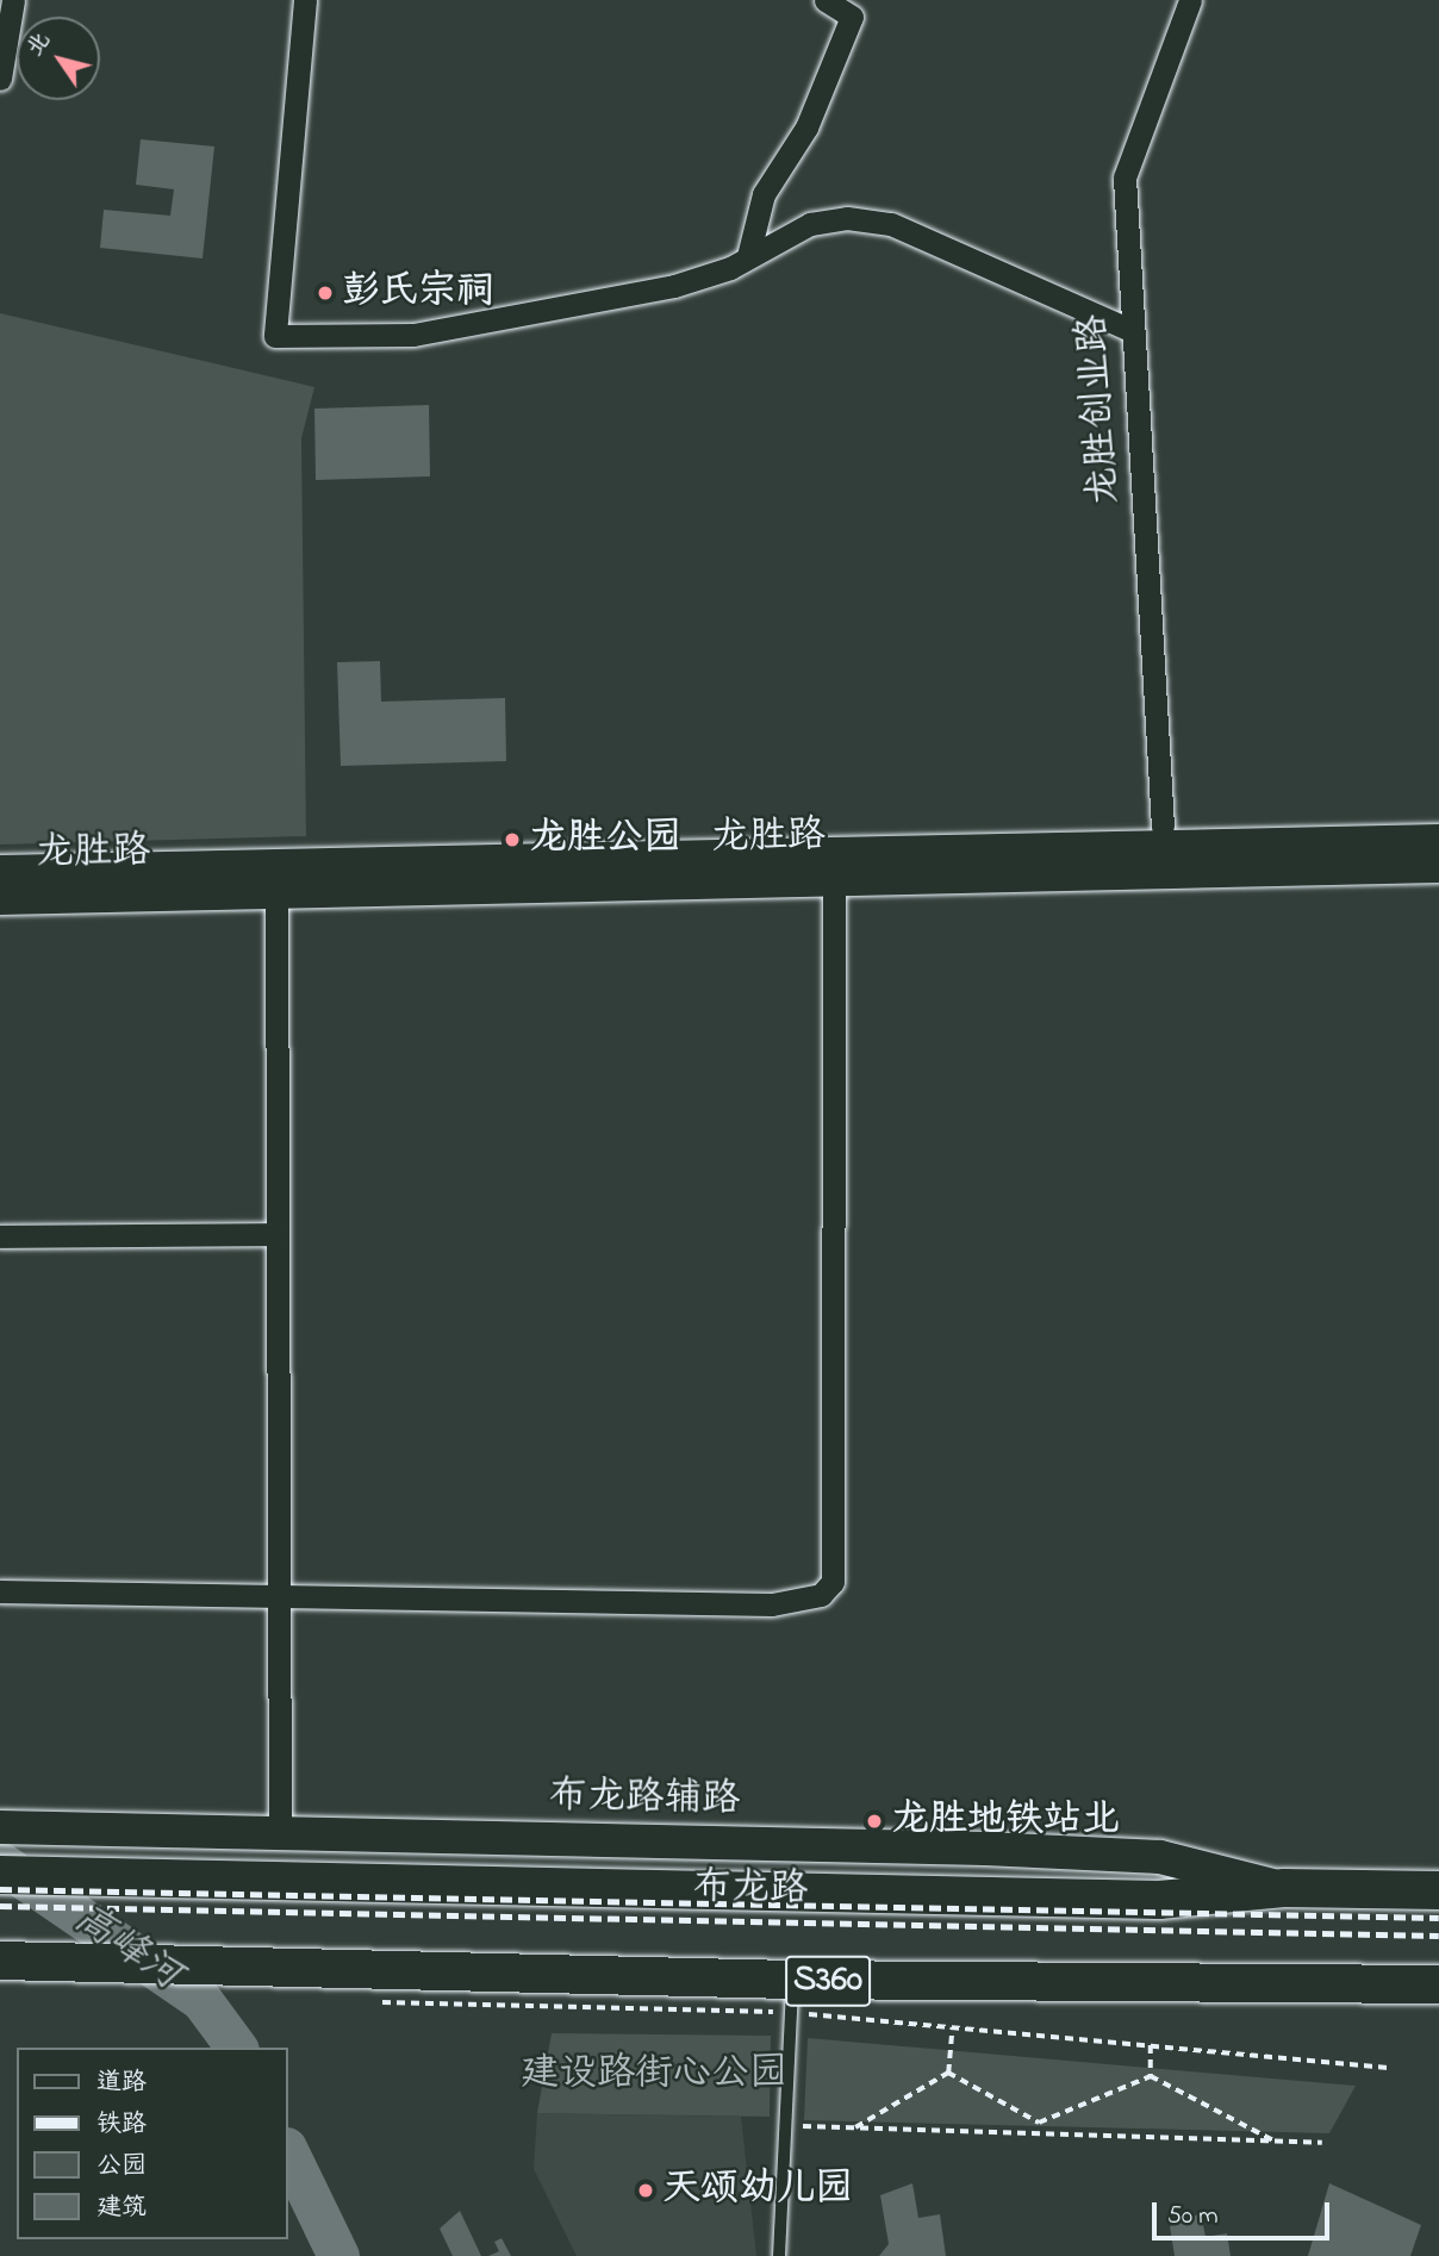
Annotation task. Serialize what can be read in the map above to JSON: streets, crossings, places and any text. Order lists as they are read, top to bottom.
{
  "streets": {
    "main road": [
      "龙胜路",
      "布龙路辅路",
      "布龙路",
      "S360"
    ],
    "street": ["龙胜创业路"]
  },
  "crossings": [
    ["布龙路辅路", "布龙路"]
  ],
  "water": ["高峰河"],
  "parks": ["建设路街心公园"],
  "places": [
    "彭氏宗祠",
    "龙胜公园",
    "龙胜地铁站北",
    "天颂幼儿园"
  ],
  "legend": [
    "道路",
    "铁路",
    "公园",
    "建筑"
  ],
  "scale_bar": "50 m",
  "north": "top left"
}
